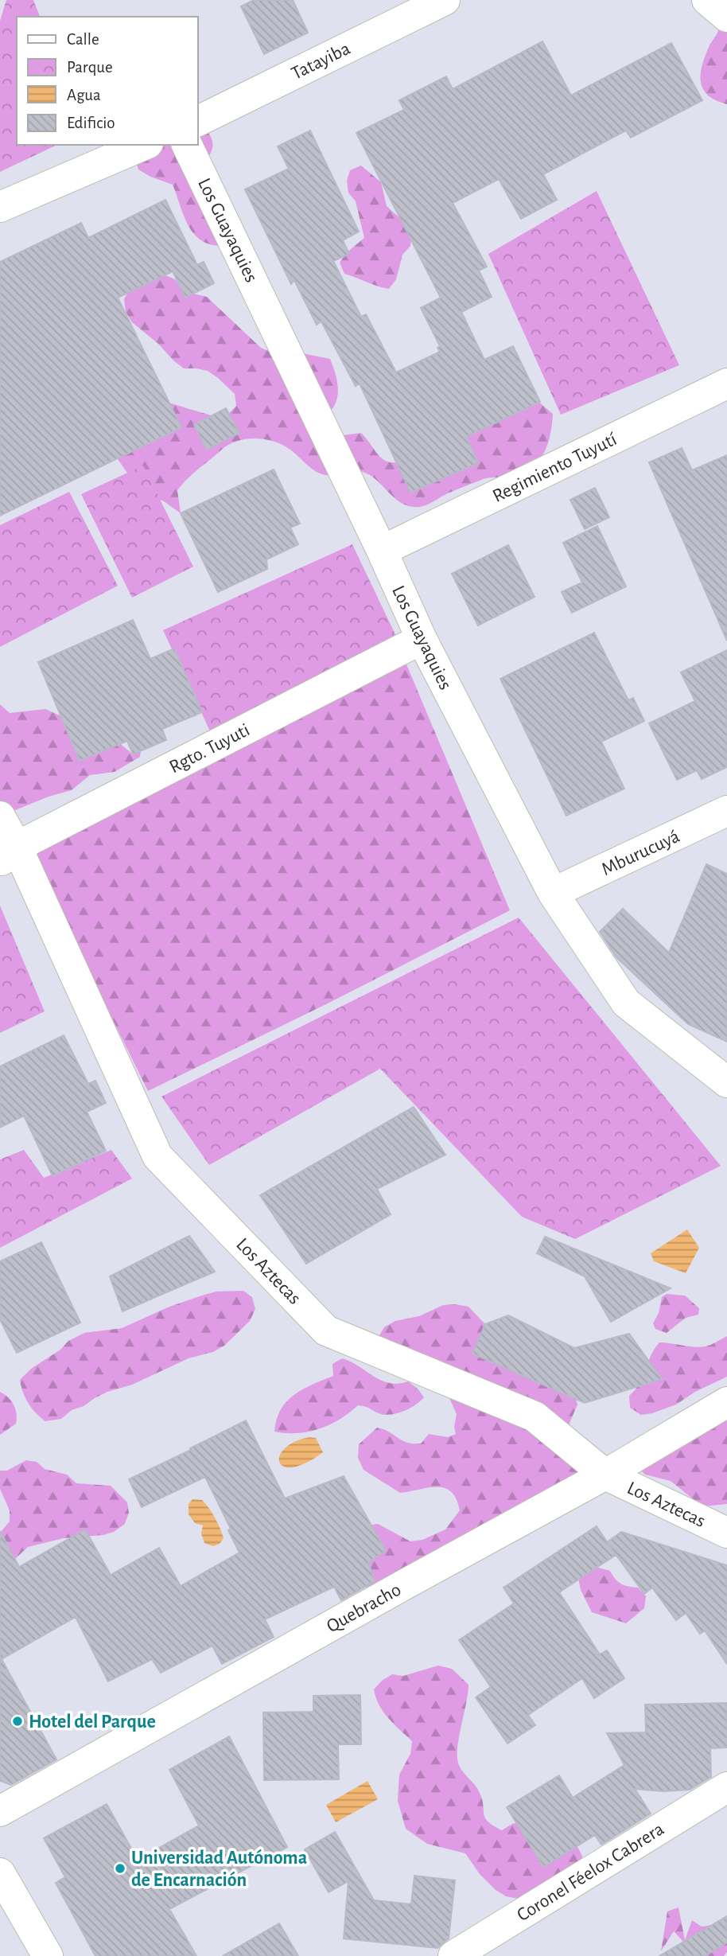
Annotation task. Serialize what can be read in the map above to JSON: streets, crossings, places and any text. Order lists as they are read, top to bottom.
{
  "streets": {
    "street": [
      "Tatayiba",
      "Los Guayaquies",
      "Regimiento Tuyutí",
      "Rgto. Tuyuti",
      "Mburucuyá",
      "Los Aztecas",
      "Quebracho",
      "Coronel Féelox Cabrera"
    ]
  },
  "crossings": [
    ["Los Guayaquies", "Regimiento Tuyutí"],
    ["Los Guayaquies", "Rgto. Tuyuti"],
    ["Los Guayaquies", "Mburucuyá"],
    ["Rgto. Tuyuti", "Los Aztecas"],
    ["Los Aztecas", "Quebracho"]
  ],
  "places": ["Hotel del Parque", "Universidad Autónoma de Encarnación"],
  "legend": [
    "Calle",
    "Parque",
    "Agua",
    "Edificio"
  ]
}
